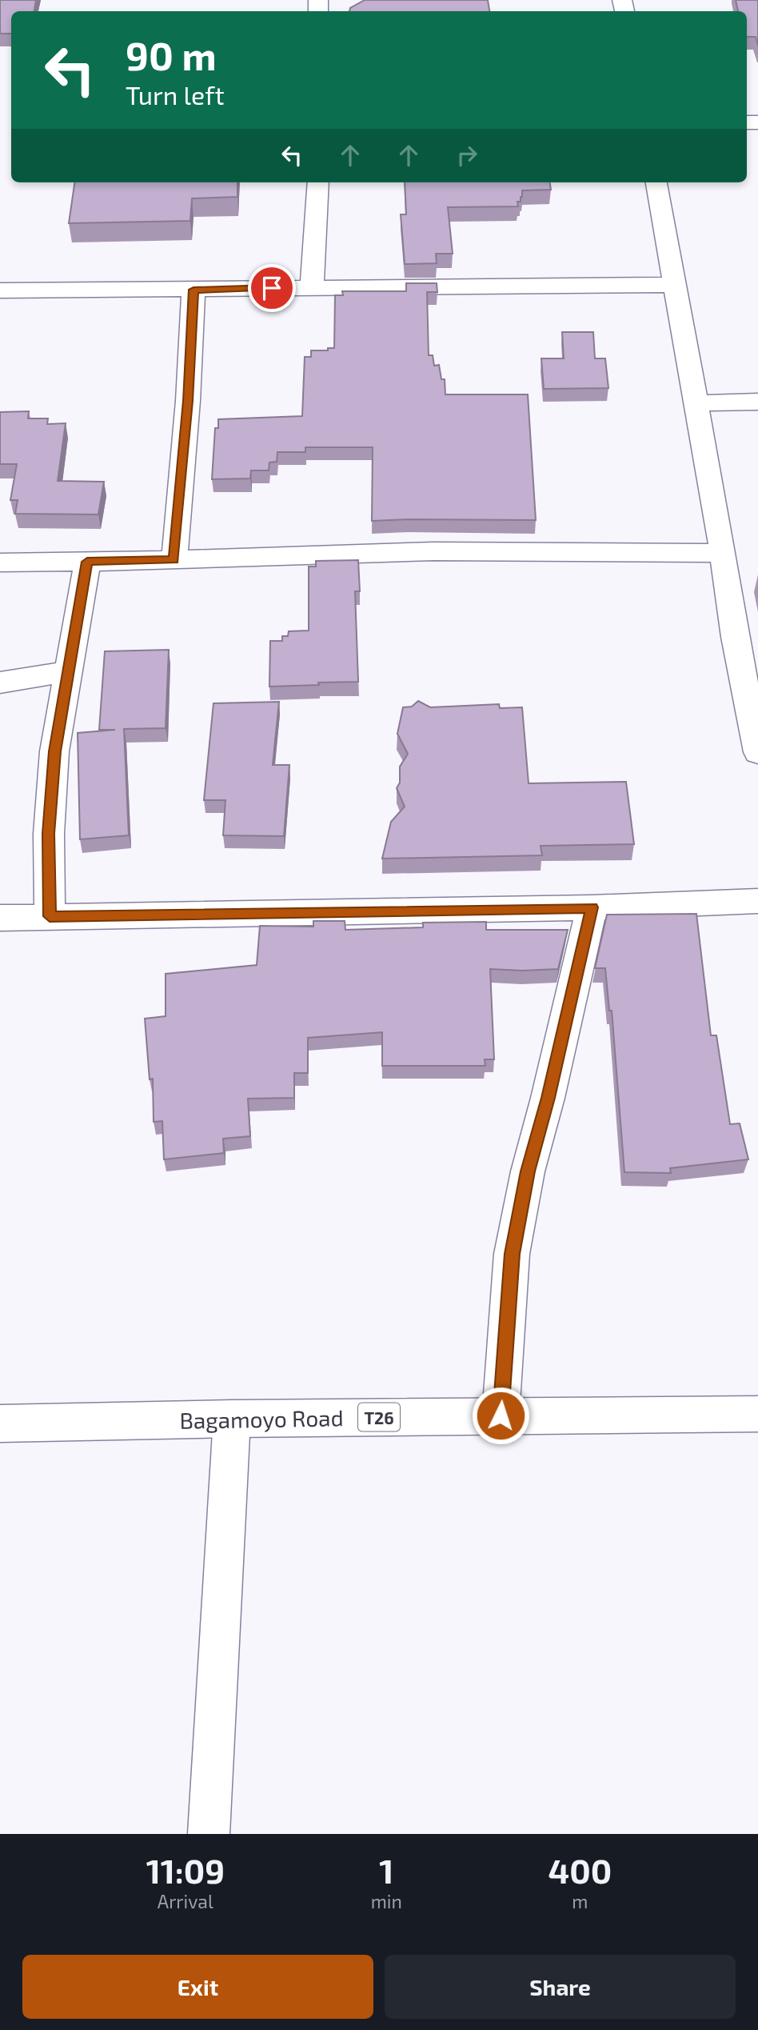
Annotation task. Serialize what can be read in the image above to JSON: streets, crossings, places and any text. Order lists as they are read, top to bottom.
{
  "streets": {
    "main road": ["T26", "Bagamoyo Road"]
  },
  "page": {
    "turn": ["90 m", "Turn left"],
    "eta": [
      "11:09",
      "Arrival",
      "1",
      "min",
      "400",
      "m"
    ],
    "buttons": ["Exit", "Share"]
  }
}
